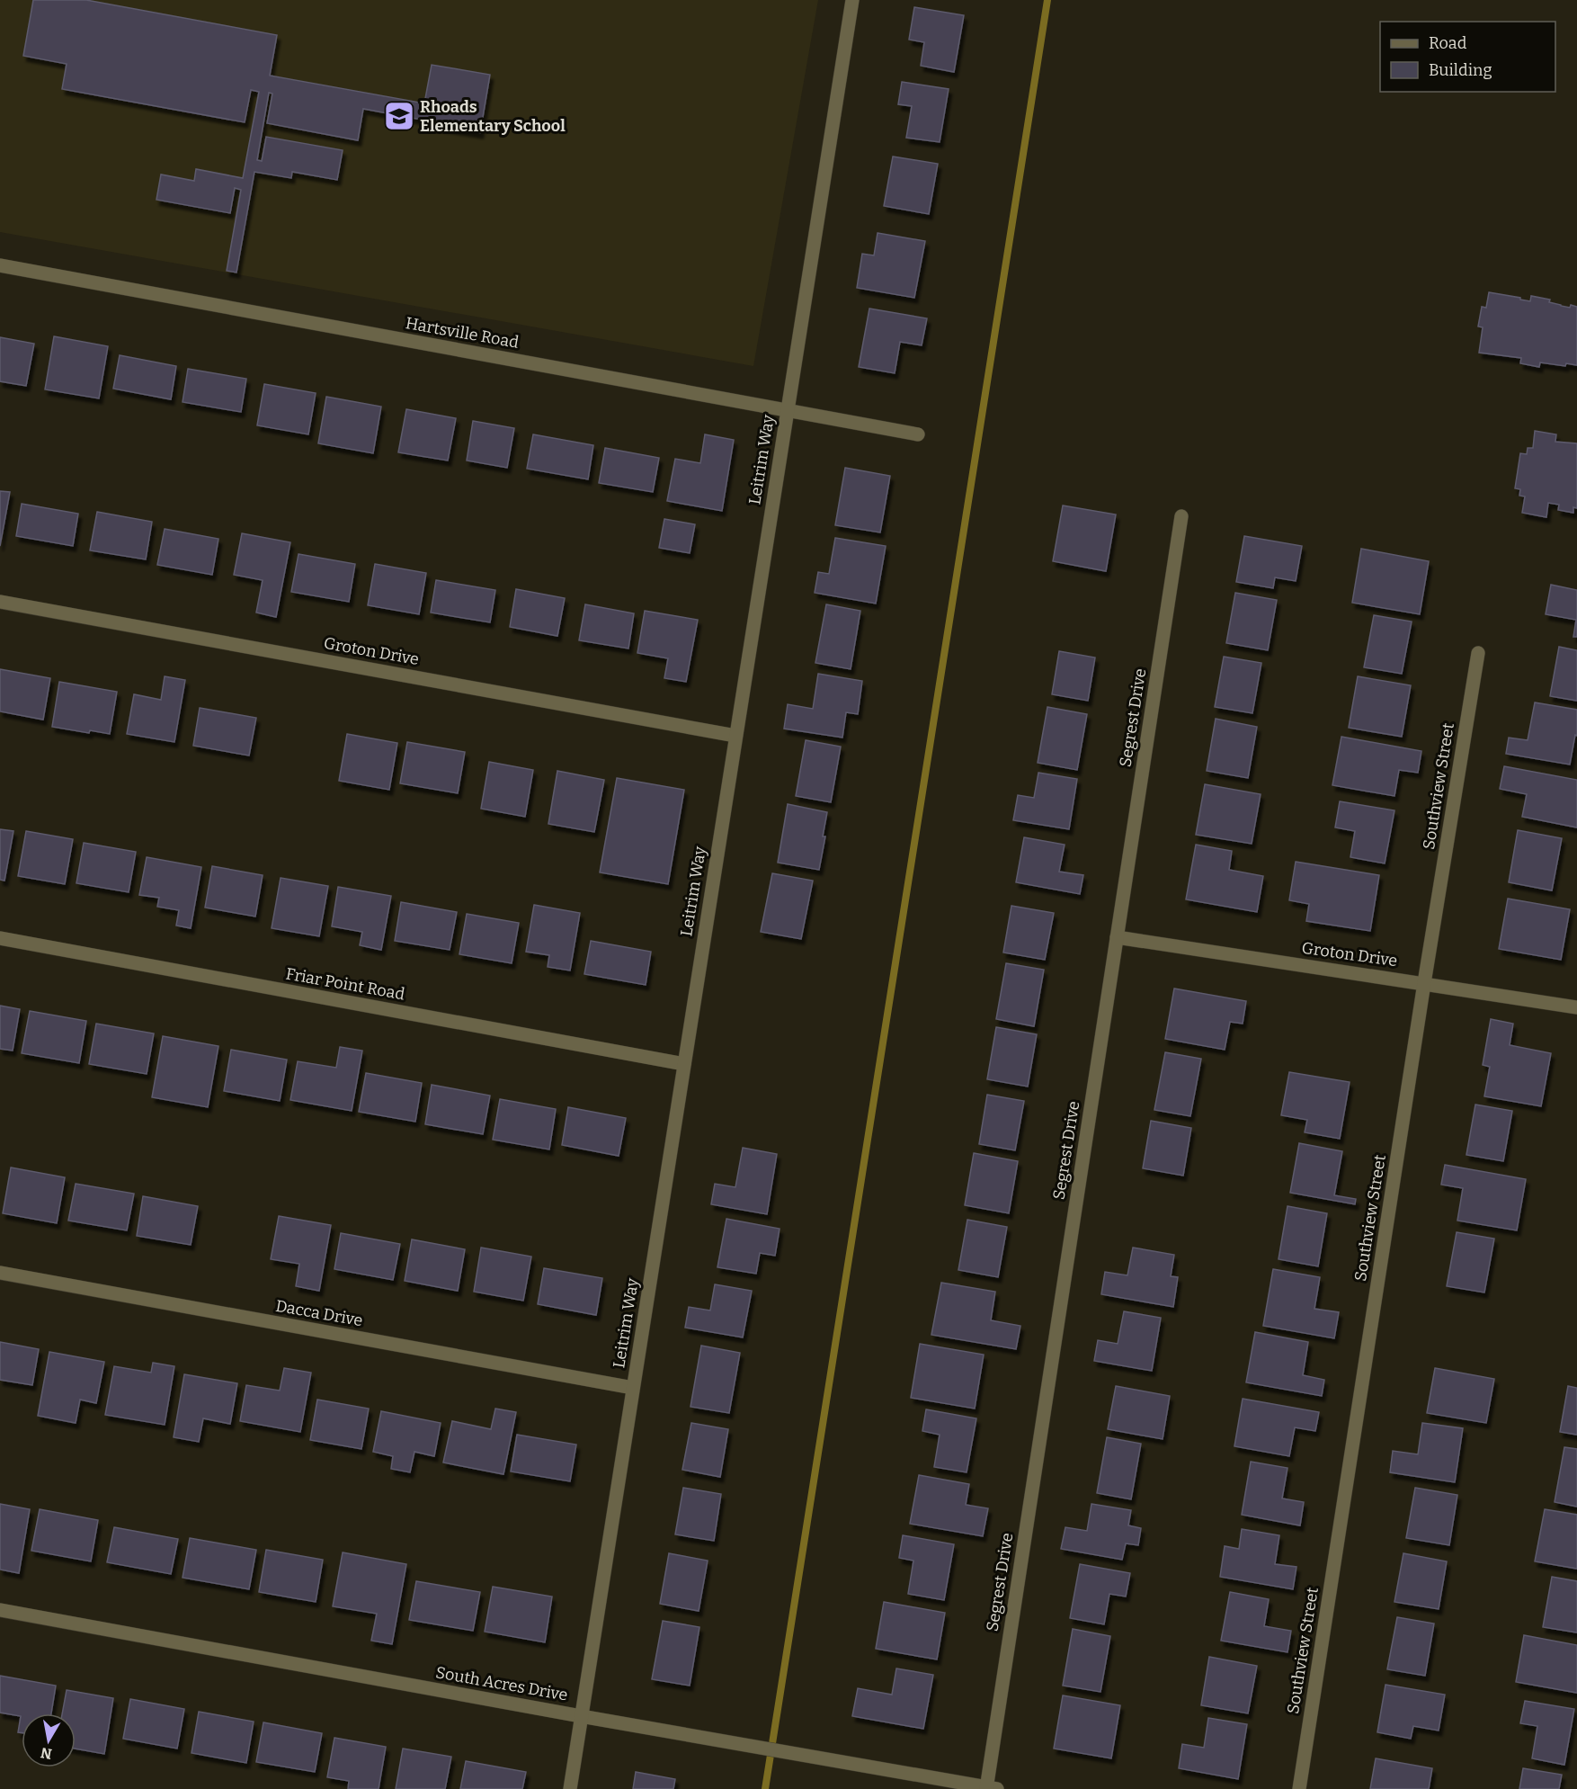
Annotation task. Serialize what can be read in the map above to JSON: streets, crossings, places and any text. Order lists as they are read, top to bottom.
{
  "streets": {
    "street": [
      "Hartsville Road",
      "Leitrim Way",
      "Groton Drive",
      "Segrest Drive",
      "Southview Street",
      "Friar Point Road",
      "Dacca Drive",
      "South Acres Drive"
    ]
  },
  "crossings": [
    ["Hartsville Road", "Leitrim Way"],
    ["Leitrim Way", "Groton Drive"],
    ["Leitrim Way", "Friar Point Road"],
    ["Leitrim Way", "Dacca Drive"],
    ["Leitrim Way", "South Acres Drive"],
    ["Groton Drive", "Segrest Drive"],
    ["Groton Drive", "Southview Street"],
    ["Segrest Drive", "South Acres Drive"]
  ],
  "places": {
    "school or university": ["Rhoads Elementary School"]
  },
  "legend": ["Road", "Building"],
  "north": "bottom"
}
